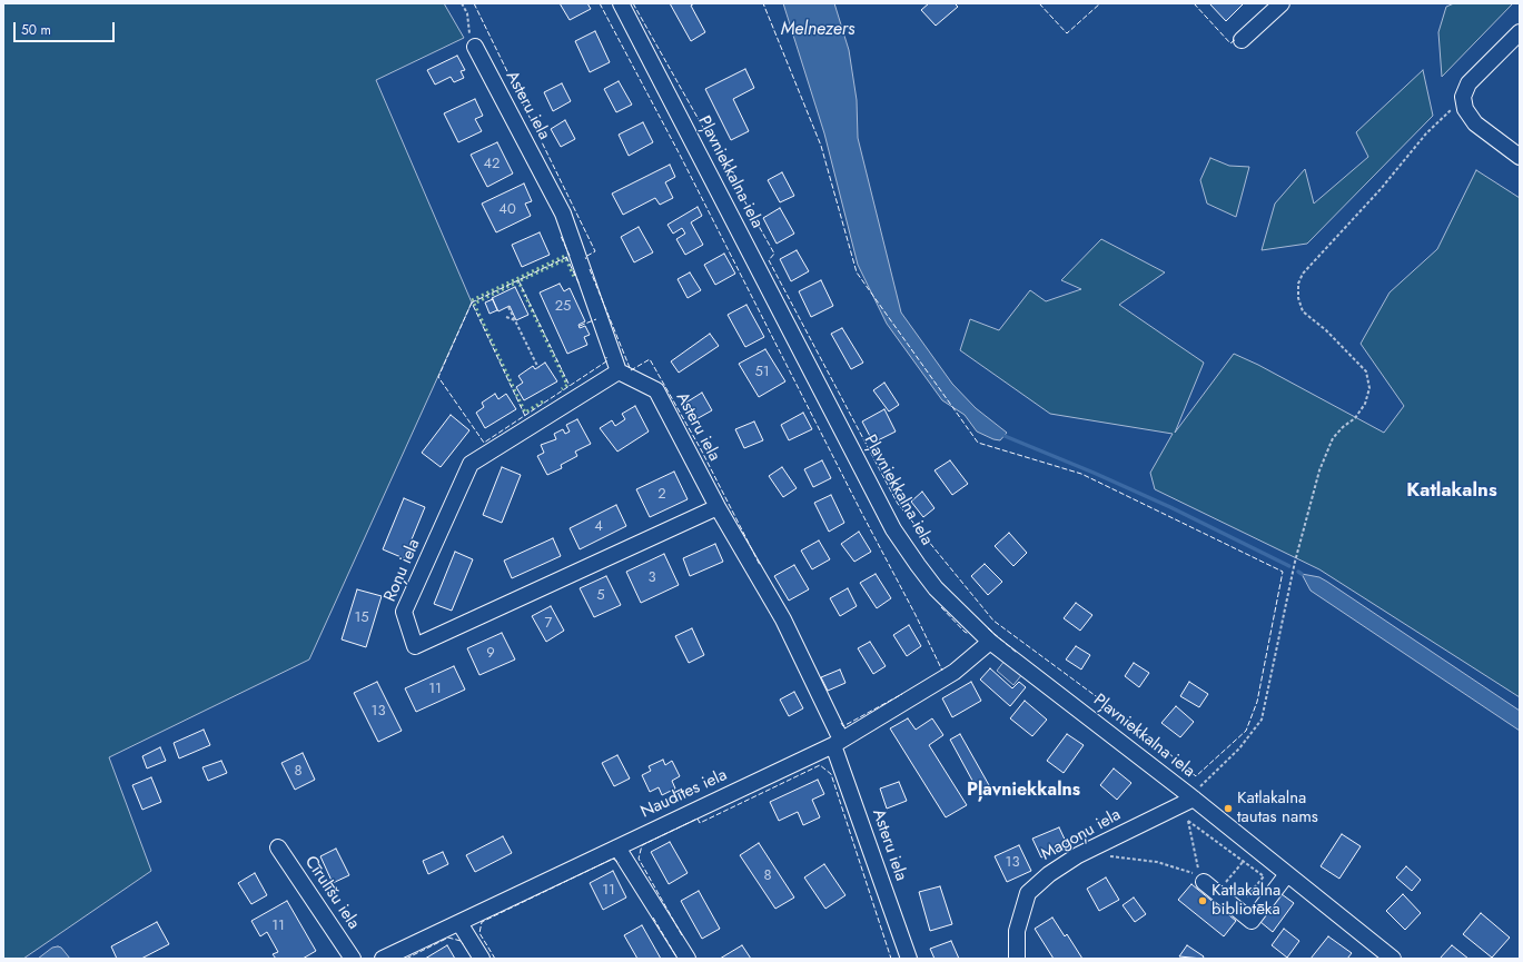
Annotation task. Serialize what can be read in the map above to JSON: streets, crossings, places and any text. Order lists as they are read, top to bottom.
{
  "streets": {
    "street": [
      "Asteru iela",
      "Pļavniekkalna iela",
      "Roņu iela",
      "Naudītes iela",
      "Magoņu iela",
      "Cīrulīšu iela"
    ]
  },
  "crossings": [
    ["Asteru iela", "Roņu iela"],
    ["Asteru iela", "Naudītes iela"],
    ["Pļavniekkalna iela", "Naudītes iela"],
    ["Pļavniekkalna iela", "Magoņu iela"]
  ],
  "districts": ["Katlakalns", "Pļavniekkalns"],
  "water": ["Melnezers"],
  "places": ["Katlakalna tautas nams", "Katlakalna bibliotēka"],
  "house_numbers": [
    "42",
    "40",
    "25",
    "51",
    "2",
    "4",
    "3",
    "5",
    "15",
    "7",
    "9",
    "11",
    "13",
    "8",
    "13",
    "8",
    "11",
    "11"
  ],
  "scale_bar": "50 m"
}
